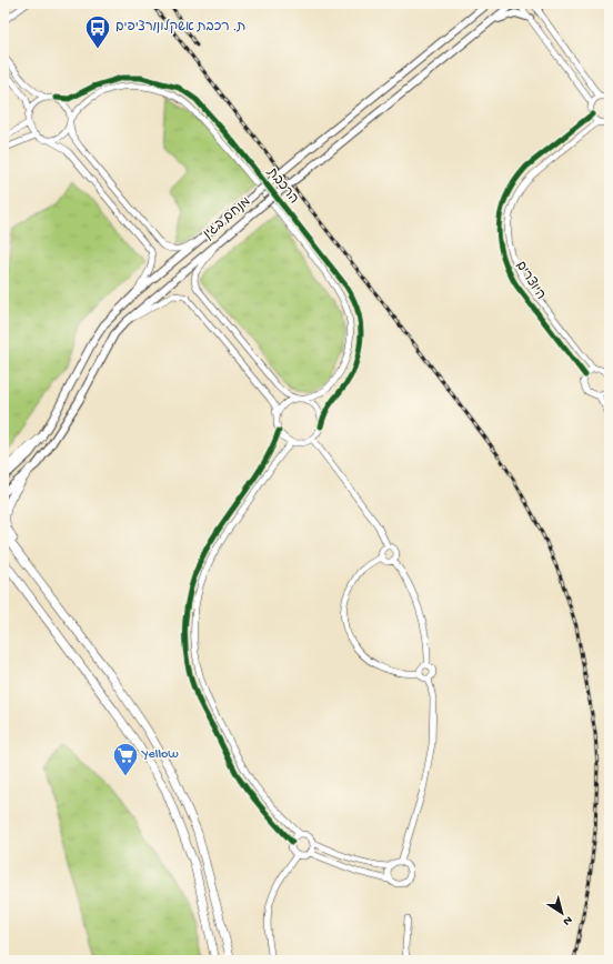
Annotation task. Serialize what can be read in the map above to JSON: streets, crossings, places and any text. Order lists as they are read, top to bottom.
{
  "streets": {
    "main road": ["מנחם בגין"],
    "street": ["הרכבת", "היוצרים"]
  },
  "places": {
    "bus stop": ["ת. רכבת אשקלון/רציפים"],
    "supermarket": ["Yellow"]
  },
  "north": "bottom right"
}
